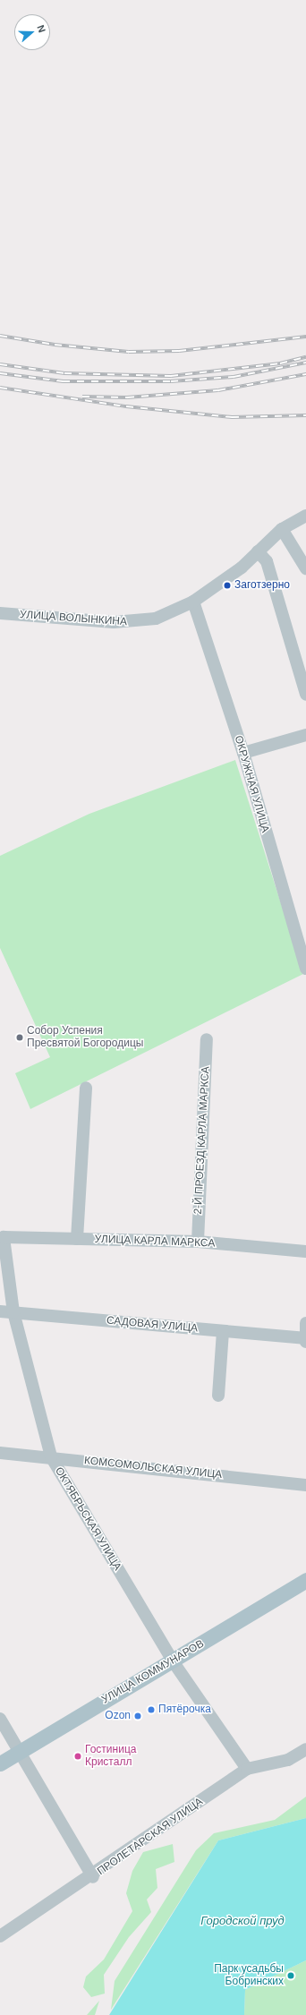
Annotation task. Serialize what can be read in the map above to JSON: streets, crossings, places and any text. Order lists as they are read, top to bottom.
{
  "streets": {
    "main road": ["УЛИЦА КОММУНАРОВ"],
    "street": [
      "УЛИЦА ВОЛЫНКИНА",
      "ОКРУЖНАЯ УЛИЦА",
      "2-Й ПРОЕЗД КАРЛА МАРКСА",
      "УЛИЦА КАРЛА МАРКСА",
      "САДОВАЯ УЛИЦА",
      "КОМСОМОЛЬСКАЯ УЛИЦА",
      "ОКТЯБРЬСКАЯ УЛИЦА",
      "ПРОЛЕТАРСКАЯ УЛИЦА"
    ]
  },
  "crossings": [
    ["УЛИЦА ВОЛЫНКИНА", "ОКРУЖНАЯ УЛИЦА"],
    ["2-Й ПРОЕЗД КАРЛА МАРКСА", "УЛИЦА КАРЛА МАРКСА"],
    ["УЛИЦА КАРЛА МАРКСА", "ОКТЯБРЬСКАЯ УЛИЦА"],
    ["САДОВАЯ УЛИЦА", "ОКТЯБРЬСКАЯ УЛИЦА"],
    ["КОМСОМОЛЬСКАЯ УЛИЦА", "ОКТЯБРЬСКАЯ УЛИЦА"],
    ["ОКТЯБРЬСКАЯ УЛИЦА", "УЛИЦА КОММУНАРОВ"],
    ["ОКТЯБРЬСКАЯ УЛИЦА", "ПРОЛЕТАРСКАЯ УЛИЦА"]
  ],
  "water": ["Городской пруд"],
  "places": [
    "Заготзерно",
    "Собор Успения Пресвятой Богородицы",
    "Пятёрочка",
    "Ozon",
    "Гостиница Кристалл",
    "Парк усадьбы Бобринских"
  ],
  "north": "right"
}
